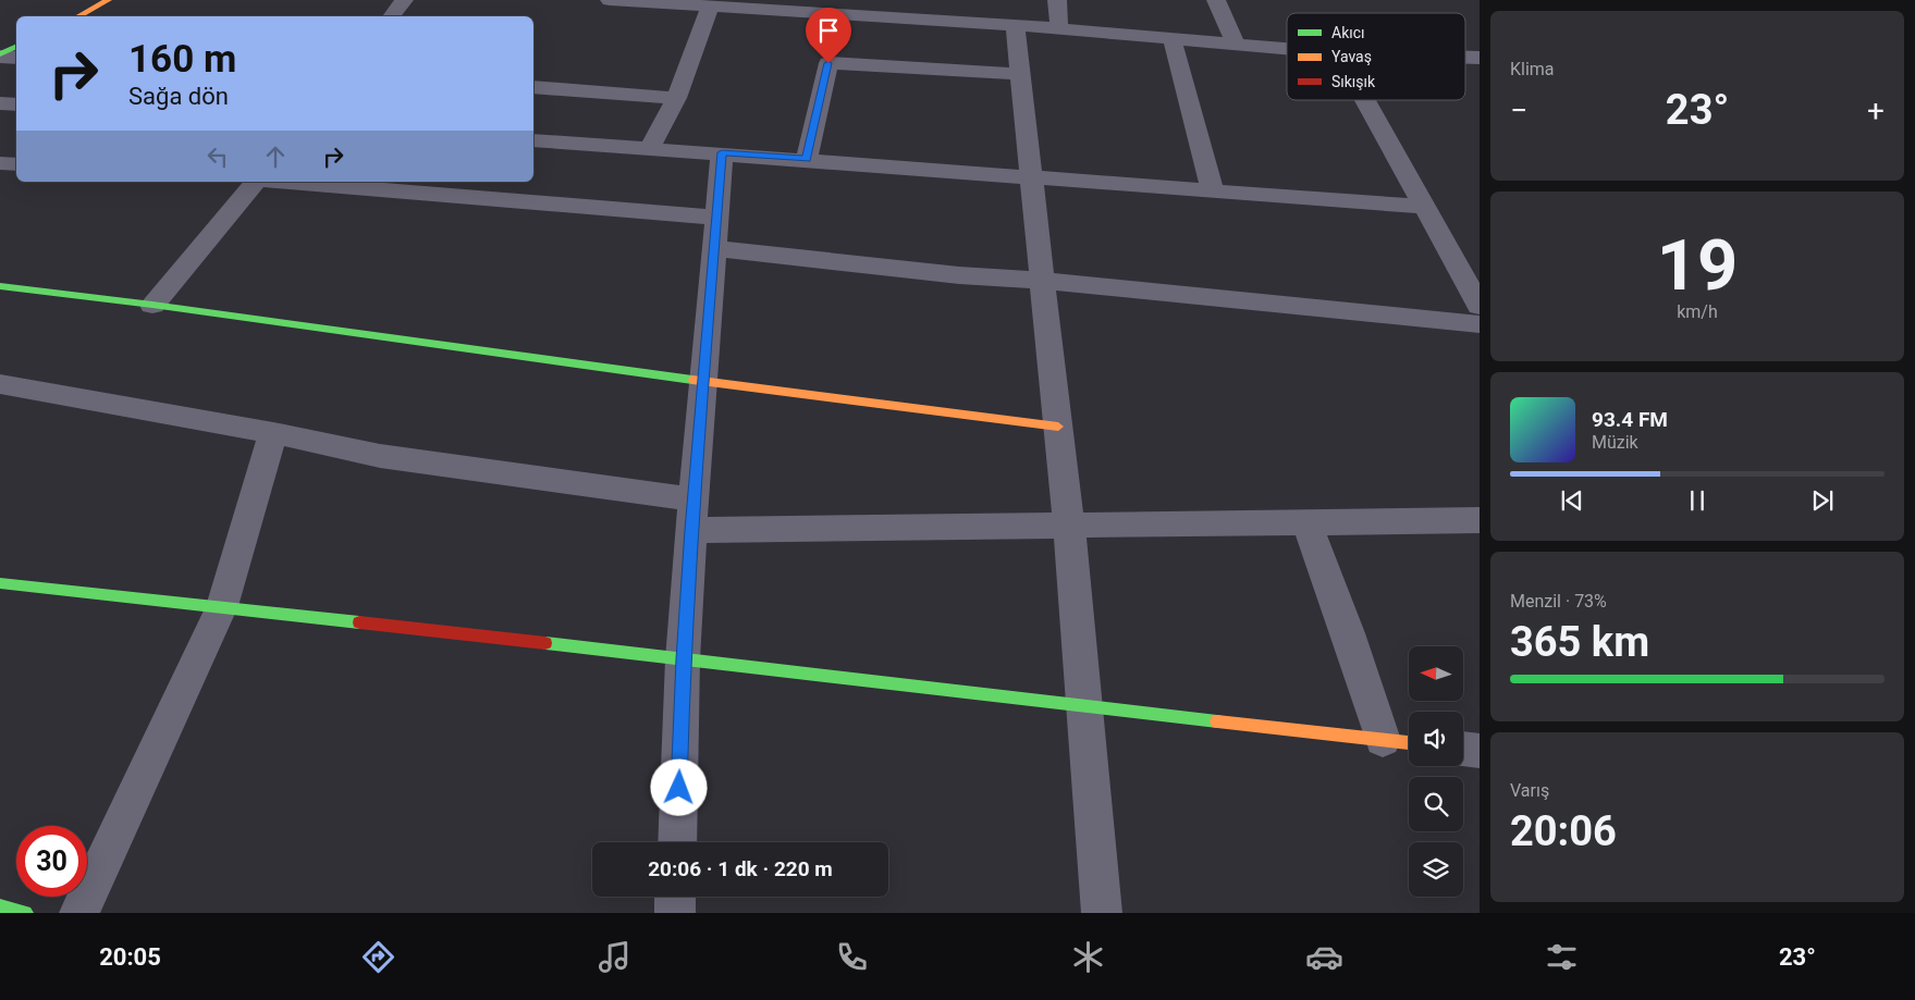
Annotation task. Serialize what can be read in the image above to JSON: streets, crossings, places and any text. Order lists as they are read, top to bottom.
{
  "legend": ["Akıcı", "Yavaş", "Sıkışık"],
  "north": "left",
  "page": {
    "tile": [
      "Klima",
      ["19", "km/h"],
      ["Menzil · 73%", "365 km"],
      ["Varış", "20:06"]
    ],
    "turn": ["160 m", "Sağa dön"],
    "heat": ["−", "23°", "+"],
    "song": ["93.4 FM", "Müzik"],
    "limit": "30",
    "trip": "20:06 · 1 dk · 220 m",
    "tabs": ["20:05", "23°"]
  }
}
